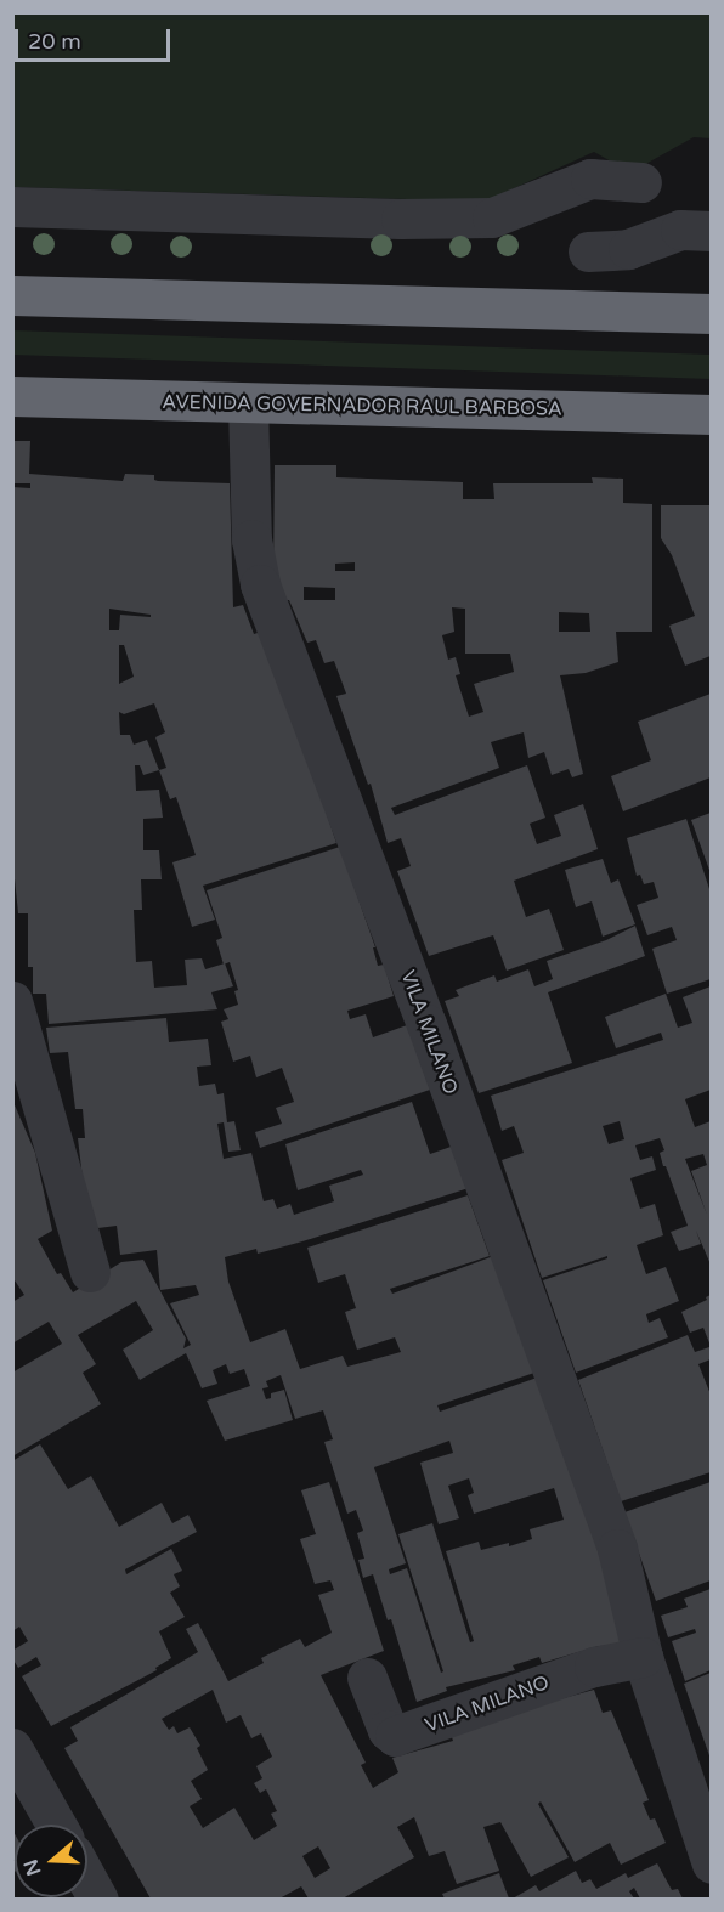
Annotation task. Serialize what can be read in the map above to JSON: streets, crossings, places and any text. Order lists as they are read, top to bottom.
{
  "streets": {
    "highway": ["AVENIDA GOVERNADOR RAUL BARBOSA"],
    "street": ["VILA MILANO"]
  },
  "crossings": [
    ["AVENIDA GOVERNADOR RAUL BARBOSA", "VILA MILANO"]
  ],
  "scale_bar": "20 m",
  "north": "left"
}
